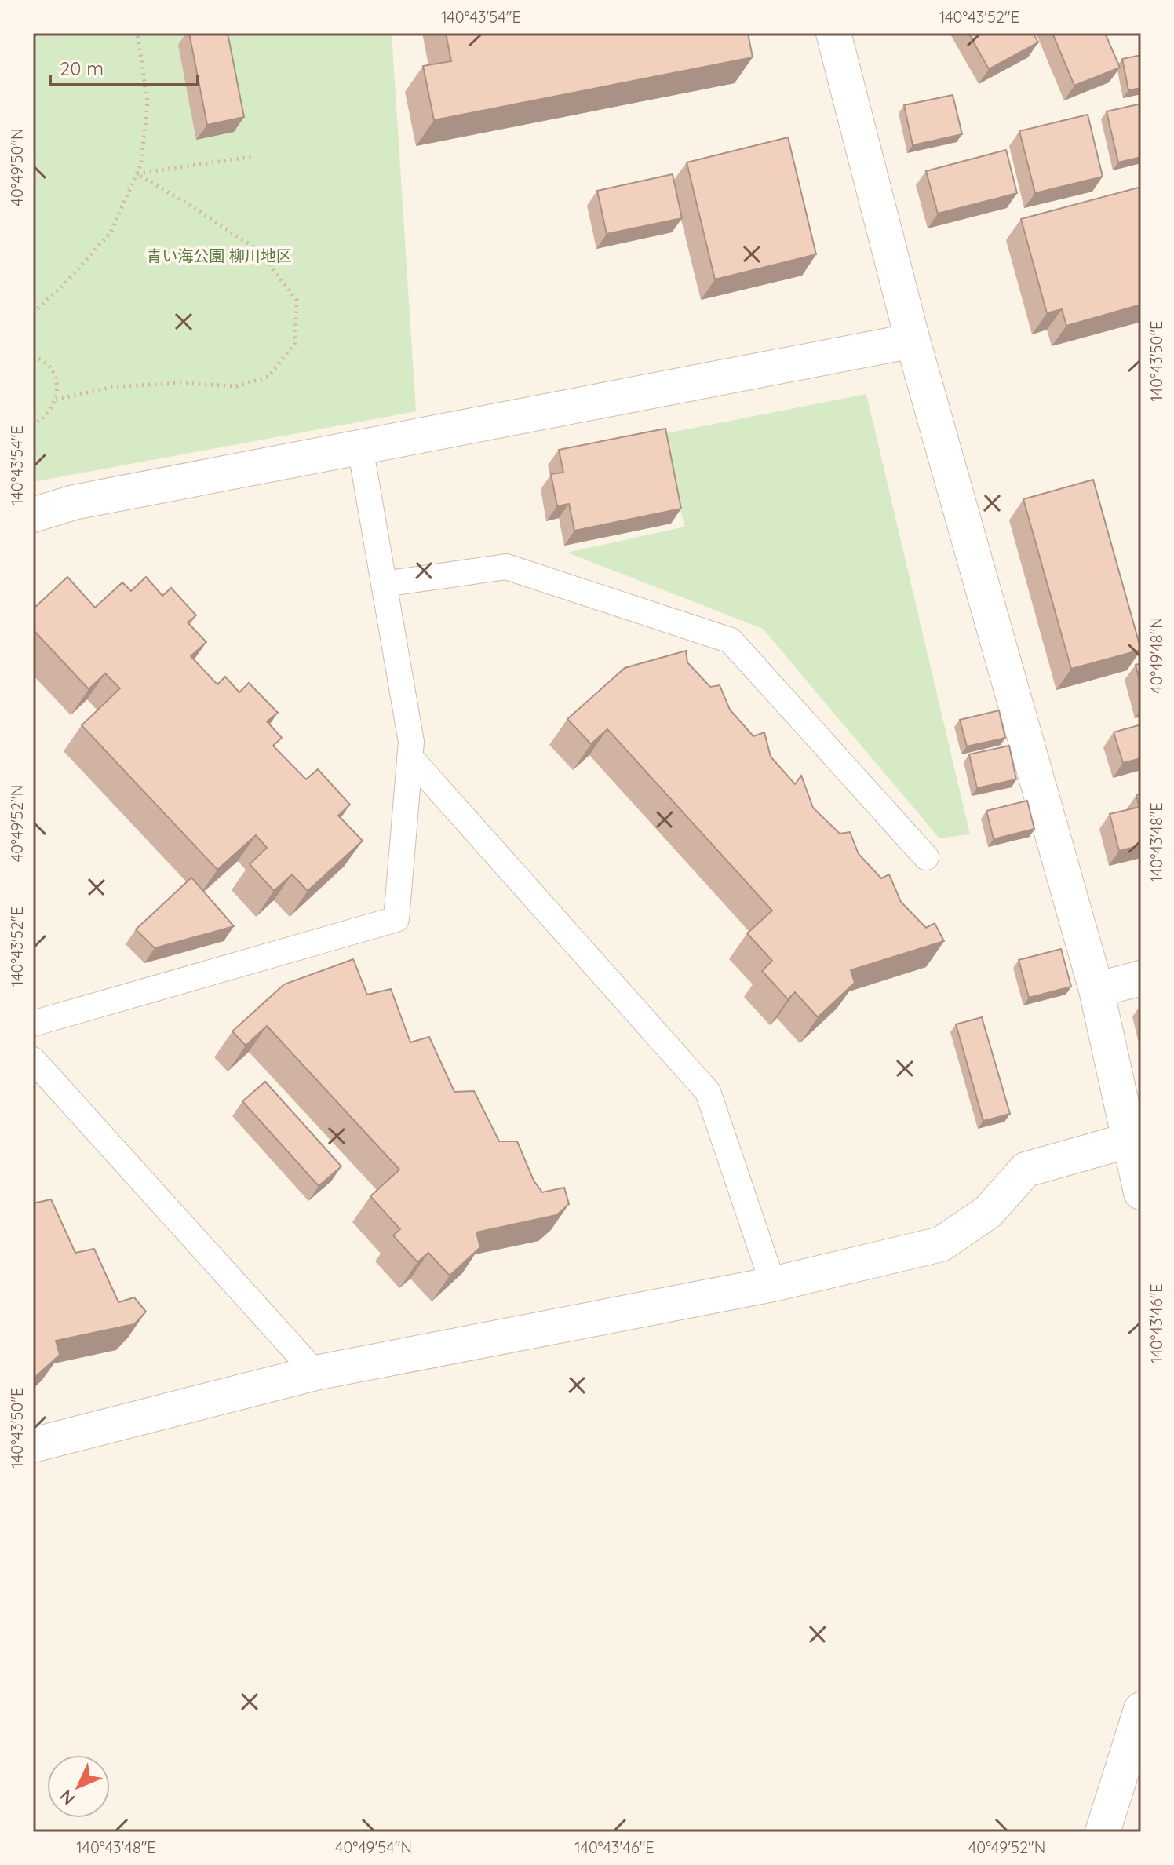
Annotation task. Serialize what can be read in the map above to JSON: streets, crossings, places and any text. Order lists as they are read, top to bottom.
{
  "parks": ["青い海公園 柳川地区"],
  "scale_bar": "20 m",
  "north": "bottom left",
  "coordinates": [
    "140°43'54\"E",
    "140°43'52\"E",
    "40°49'50\"N",
    "140°43'50\"E",
    "40°49'48\"N",
    "40°49'52\"N",
    "140°43'48\"E",
    "140°43'46\"E",
    "40°49'54\"N"
  ]
}
